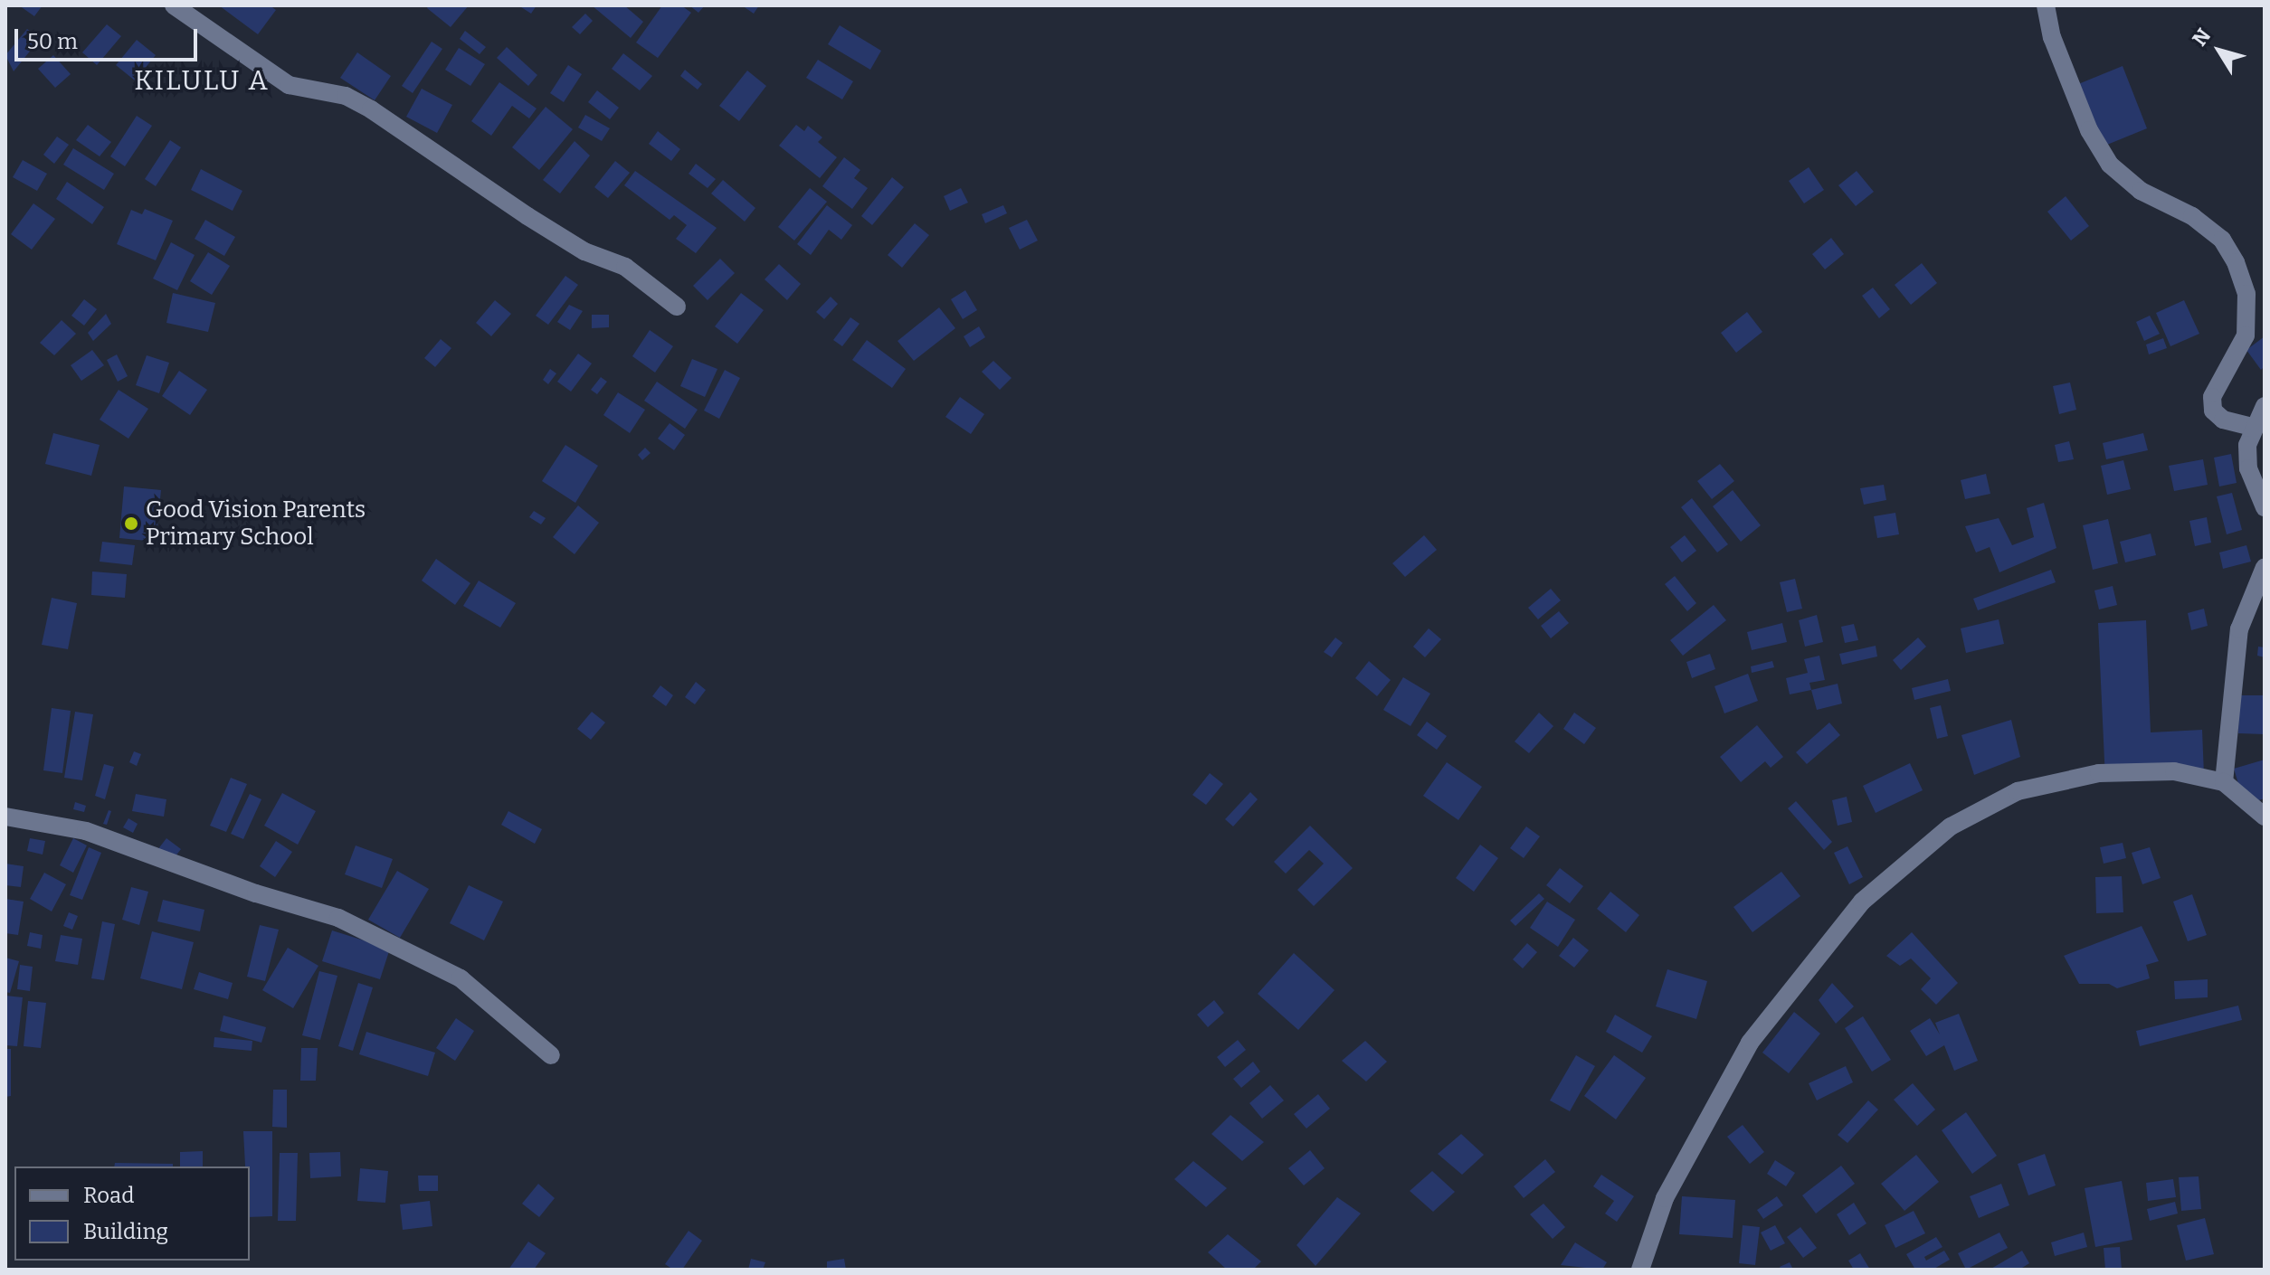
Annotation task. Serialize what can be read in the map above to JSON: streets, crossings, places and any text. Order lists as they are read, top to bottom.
{
  "districts": ["KILULU A"],
  "places": ["Good Vision Parents Primary School"],
  "legend": ["Road", "Building"],
  "scale_bar": "50 m",
  "north": "top left"
}
